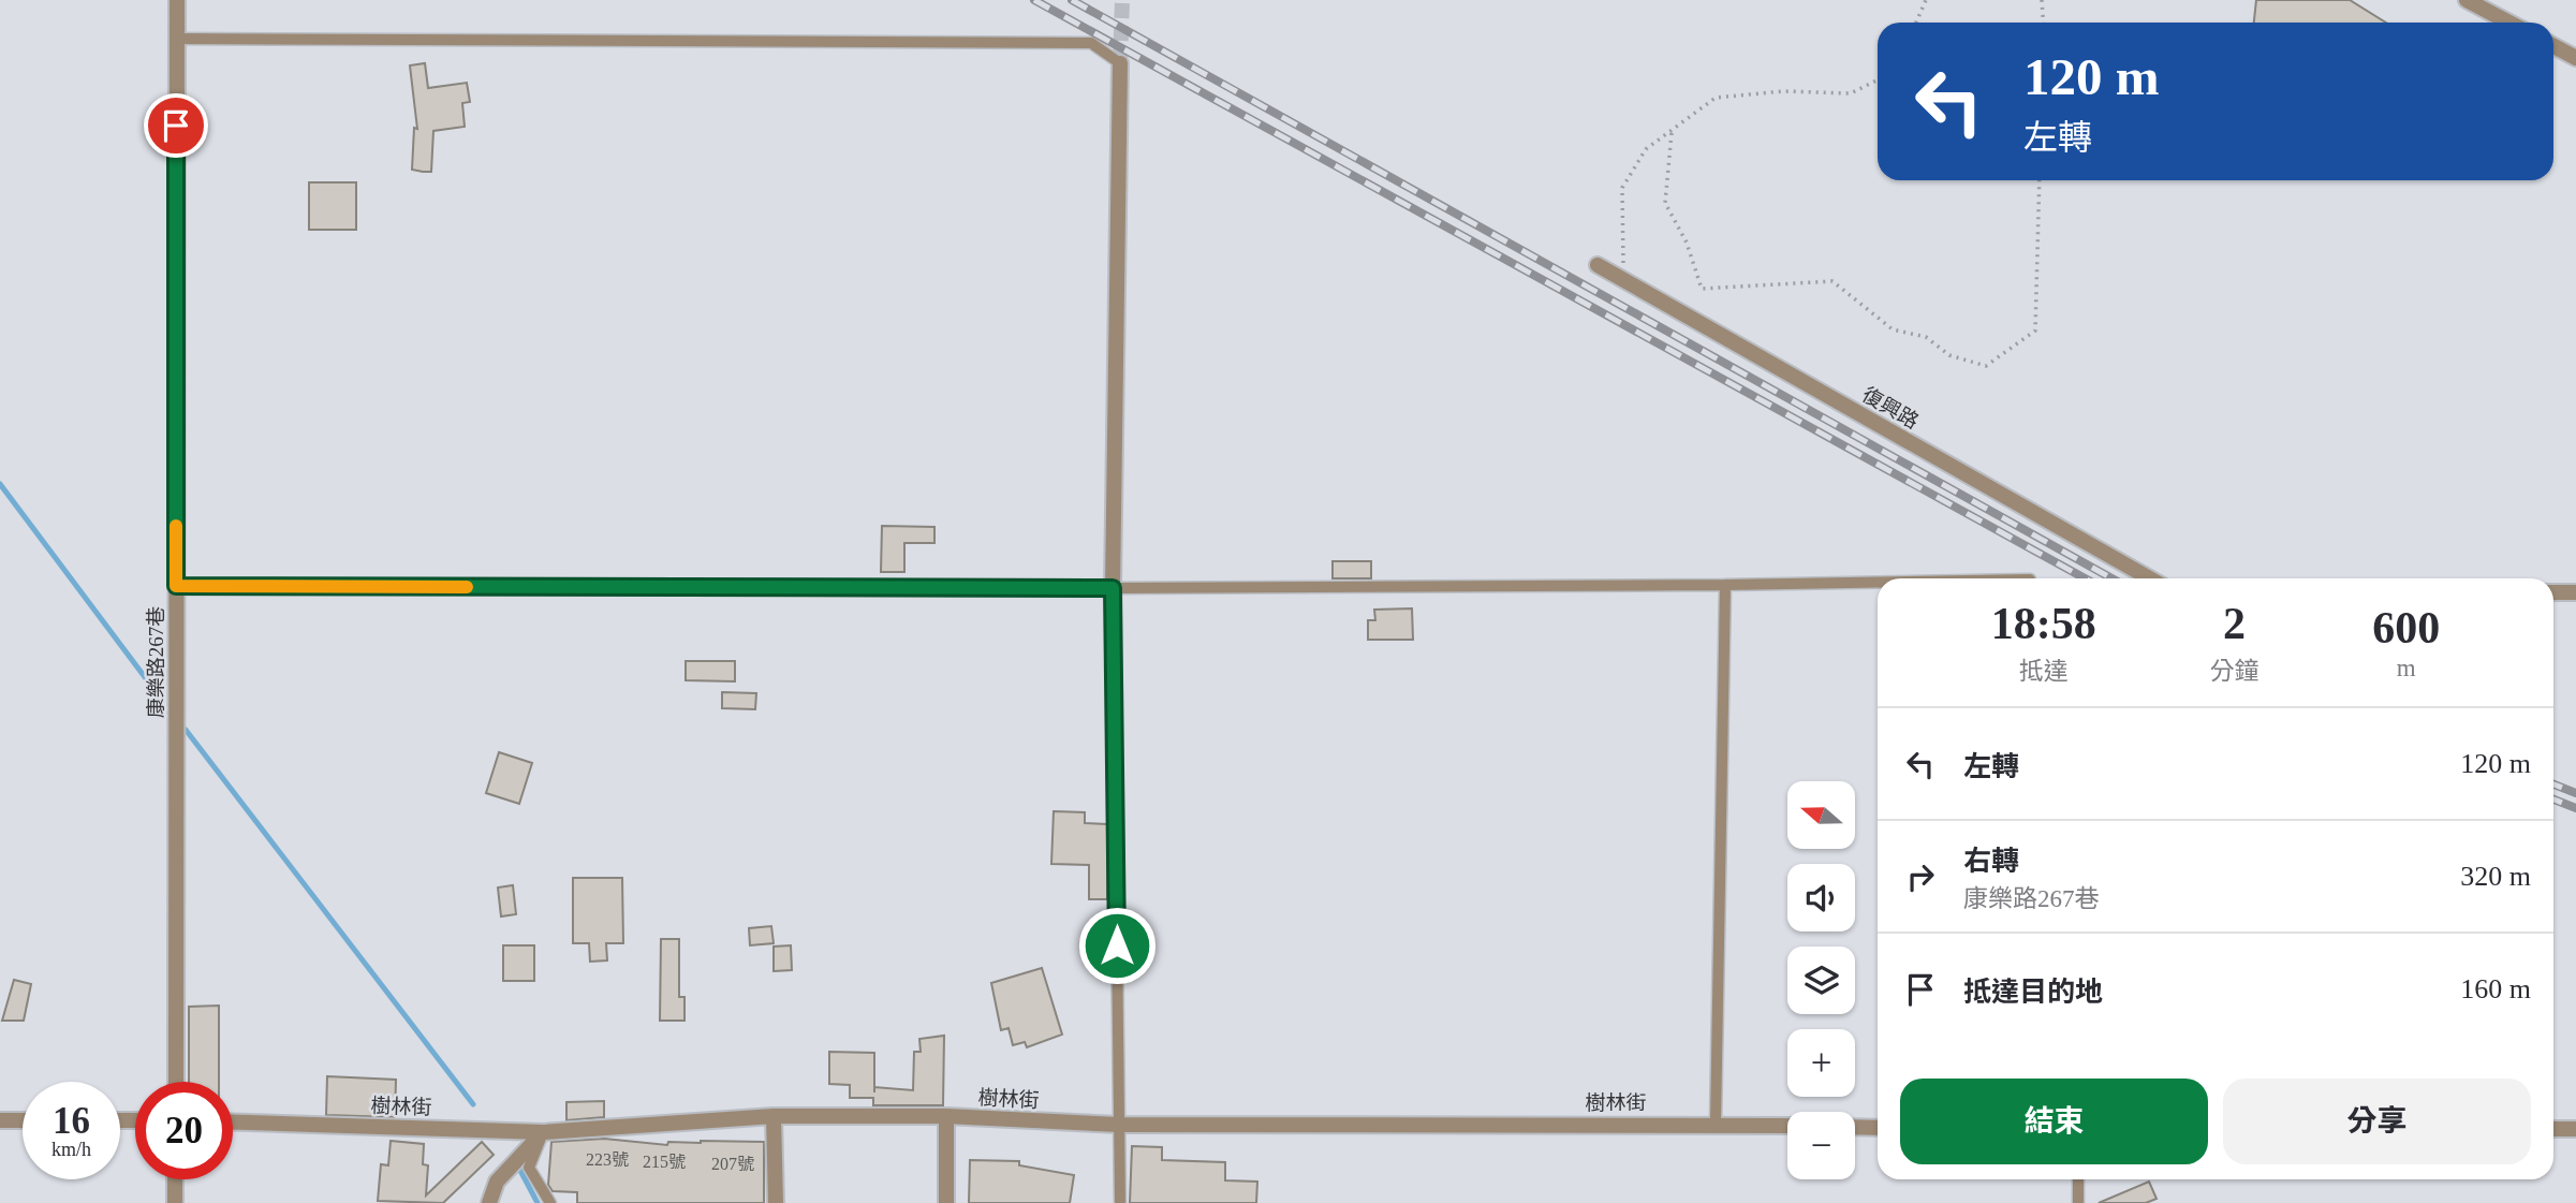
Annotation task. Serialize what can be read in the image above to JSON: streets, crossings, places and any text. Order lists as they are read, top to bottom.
{
  "streets": {
    "street": ["復興路", "康樂路267巷", "樹林街"]
  },
  "house_numbers": ["223號", "215號", "207號"],
  "north": "left",
  "page": {
    "turn": ["120 m", "左轉"],
    "eta": [
      "18:58",
      "抵達",
      "2",
      "分鐘",
      "600",
      "m"
    ],
    "list": [
      {
        "name": "左轉",
        "value": "120 m"
      },
      {
        "name": "右轉",
        "note": "康樂路267巷",
        "value": "320 m"
      },
      {
        "name": "抵達目的地",
        "value": "160 m"
      }
    ],
    "map_buttons": ["+", "−"],
    "buttons": ["結束", "分享"],
    "speed": "16 km/h",
    "limit": "20"
  }
}
